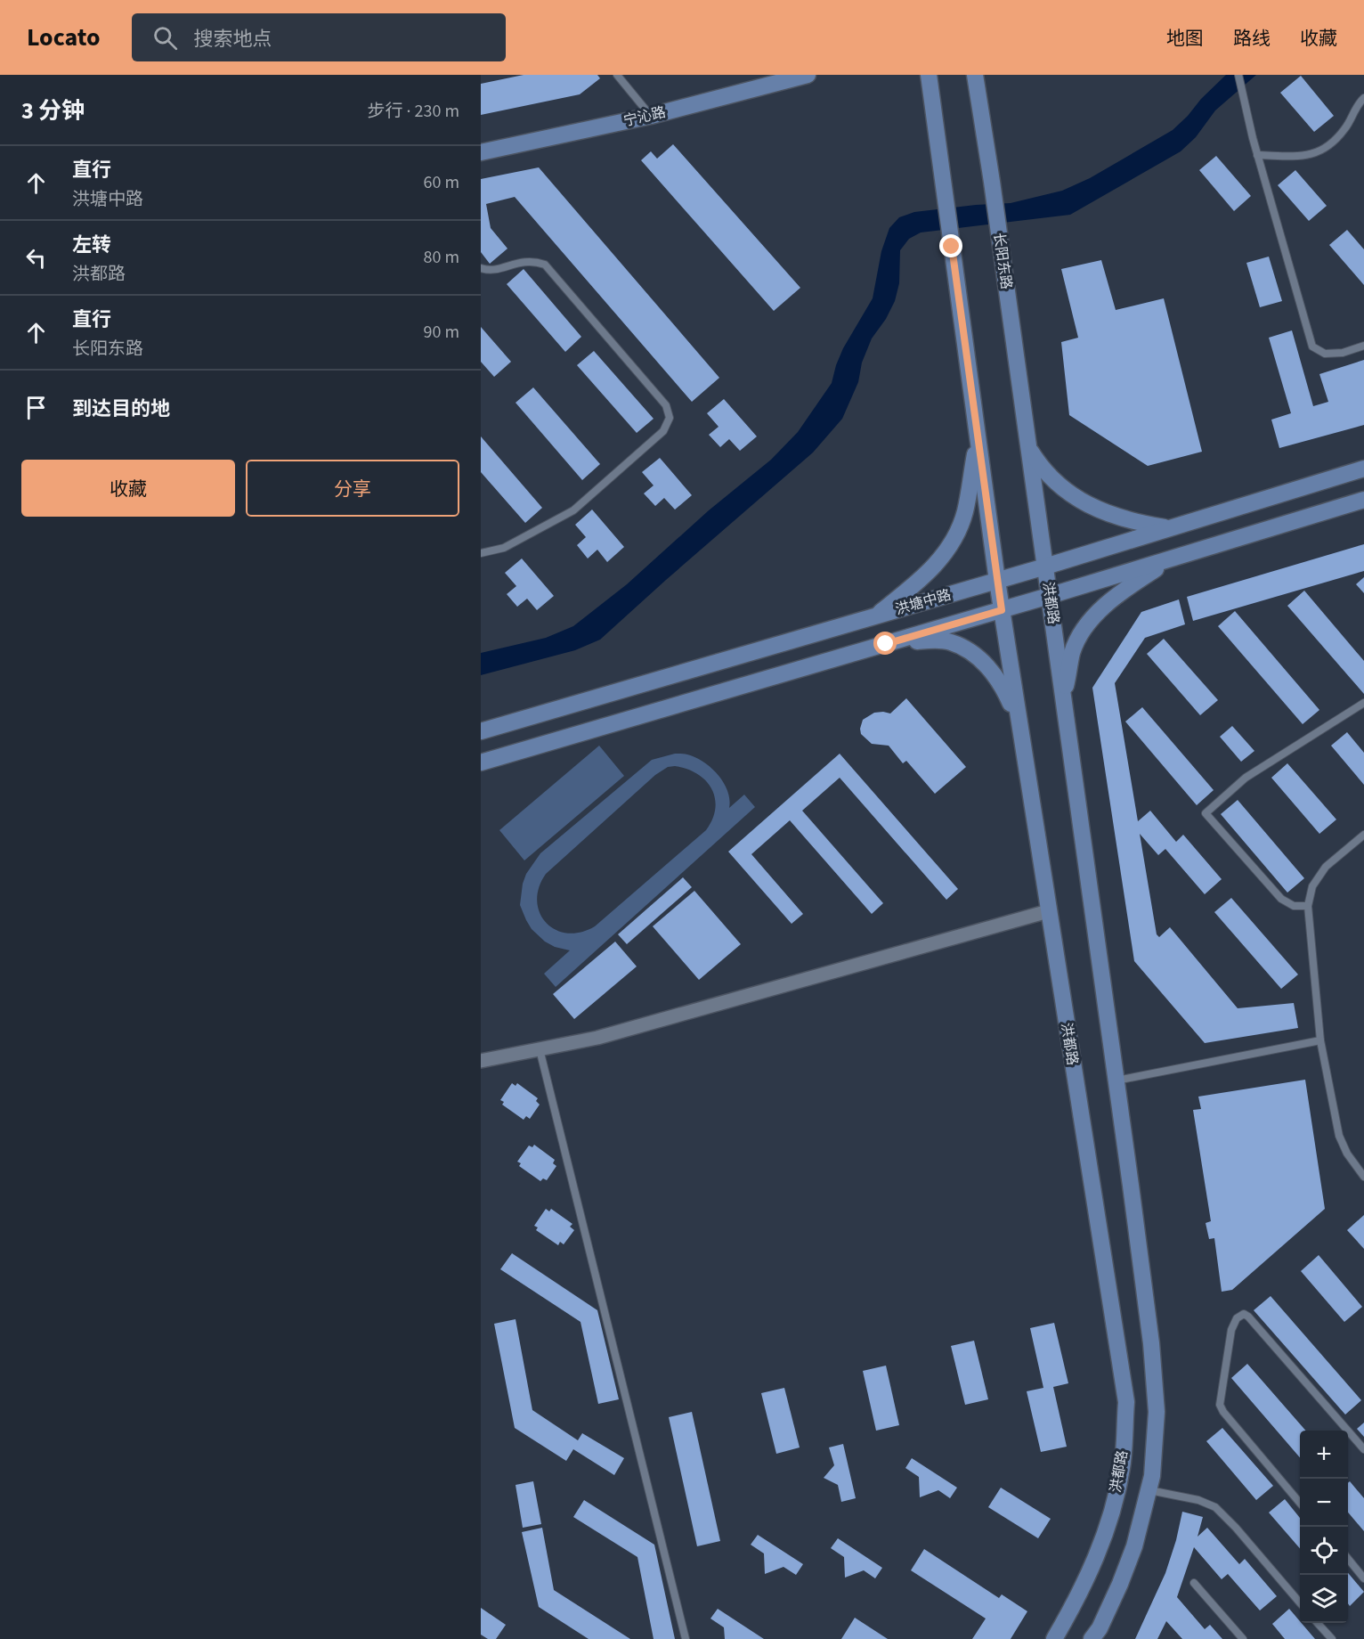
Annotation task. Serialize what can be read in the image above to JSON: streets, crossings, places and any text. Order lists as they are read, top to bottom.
{
  "streets": {
    "main road": [
      "宁沁路",
      "长阳东路",
      "洪塘中路",
      "洪都路"
    ]
  },
  "crossings": [
    ["长阳东路", "洪都路"],
    ["洪塘中路", "洪都路"]
  ],
  "page": {
    "header": "Locato",
    "search": "搜索地点",
    "nav": ["地图", "路线", "收藏"],
    "heading": ["3 分钟", "步行 · 230 m"],
    "list": [
      ["直行", "洪塘中路", "60 m"],
      ["左转", "洪都路", "80 m"],
      ["直行", "长阳东路", "90 m"],
      "到达目的地"
    ],
    "buttons": ["收藏", "分享"],
    "map_buttons": ["+", "−"]
  }
}
